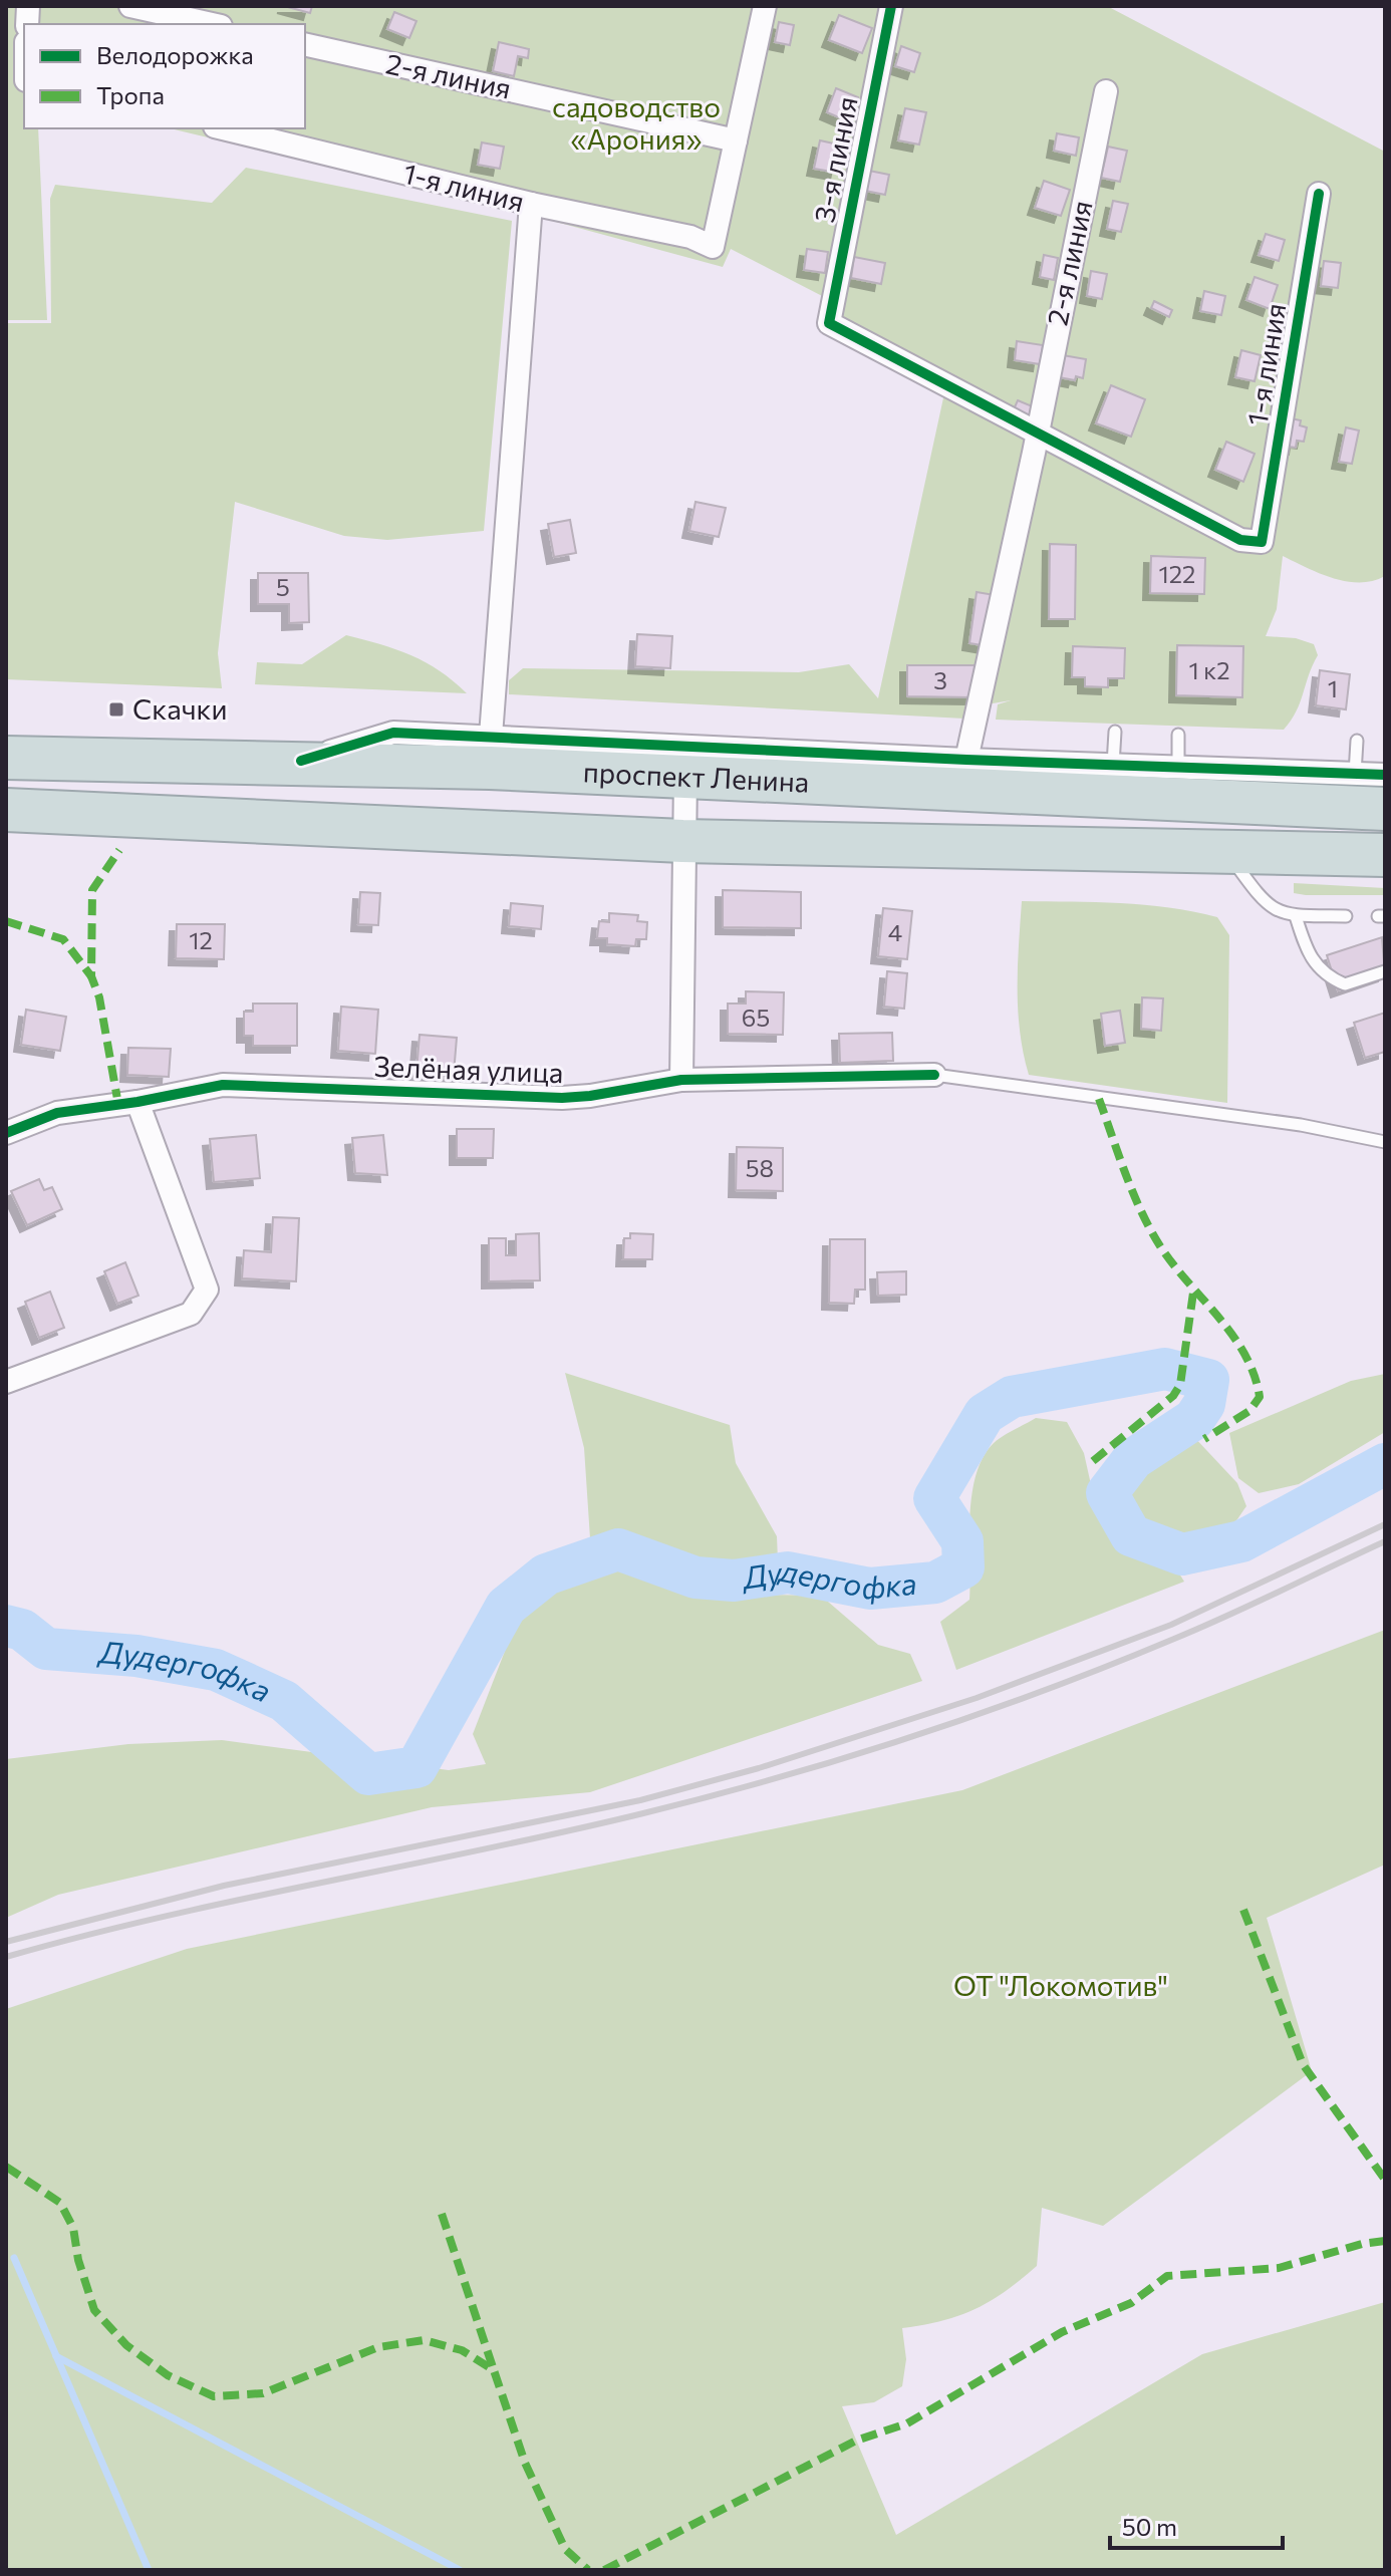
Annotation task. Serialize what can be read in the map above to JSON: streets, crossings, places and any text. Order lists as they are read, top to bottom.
{
  "streets": {
    "highway": ["проспект Ленина"],
    "street": [
      "2-я линия",
      "3-я линия",
      "1-я линия",
      "Зелёная улица"
    ]
  },
  "crossings": [
    ["2-я линия", "3-я линия"],
    ["2-я линия", "1-я линия"],
    ["3-я линия", "1-я линия"]
  ],
  "water": ["Дудергофка"],
  "parks": ["садоводство «Арония»", "ОТ \"Локомотив\""],
  "places": {
    "transit": ["Скачки"]
  },
  "house_numbers": [
    "122",
    "5",
    "1 к2",
    "3",
    "1",
    "4",
    "12",
    "65",
    "58"
  ],
  "legend": ["Велодорожка", "Тропа"],
  "scale_bar": "50 m"
}
